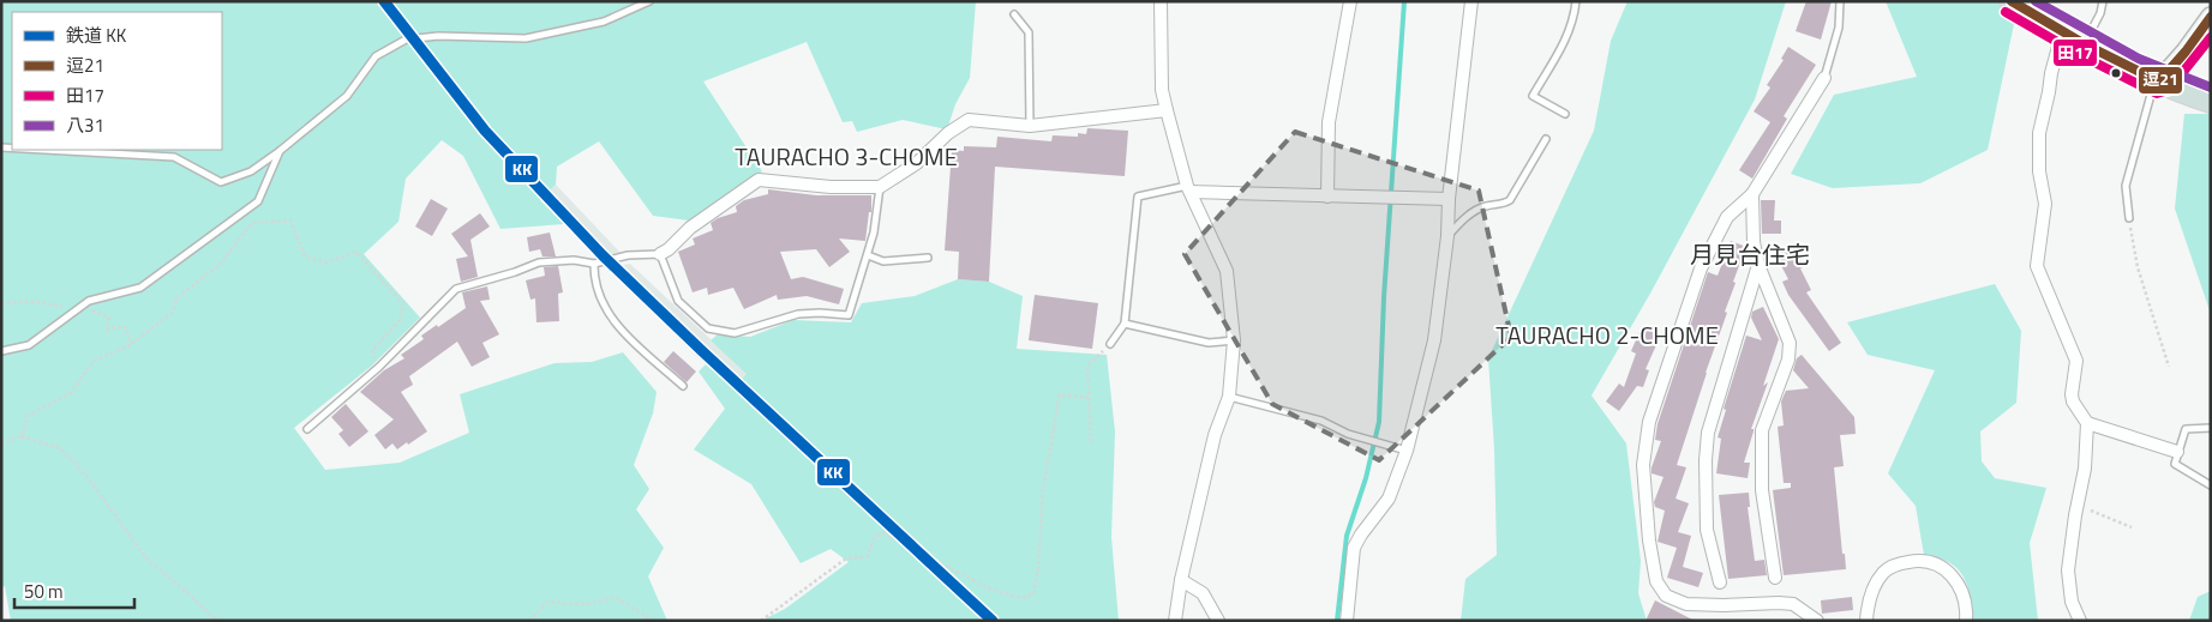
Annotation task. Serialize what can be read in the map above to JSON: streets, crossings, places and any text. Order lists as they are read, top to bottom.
{
  "districts": ["TAURACHO 3-CHOME", "月見台住宅", "TAURACHO 2-CHOME"],
  "lines": [
    "rail line KK",
    "transit line 逗21",
    "transit line 八31",
    "transit line 田17"
  ],
  "legend": [
    "鉄道 KK",
    "逗21",
    "田17",
    "八31"
  ],
  "scale_bar": "50 m"
}
